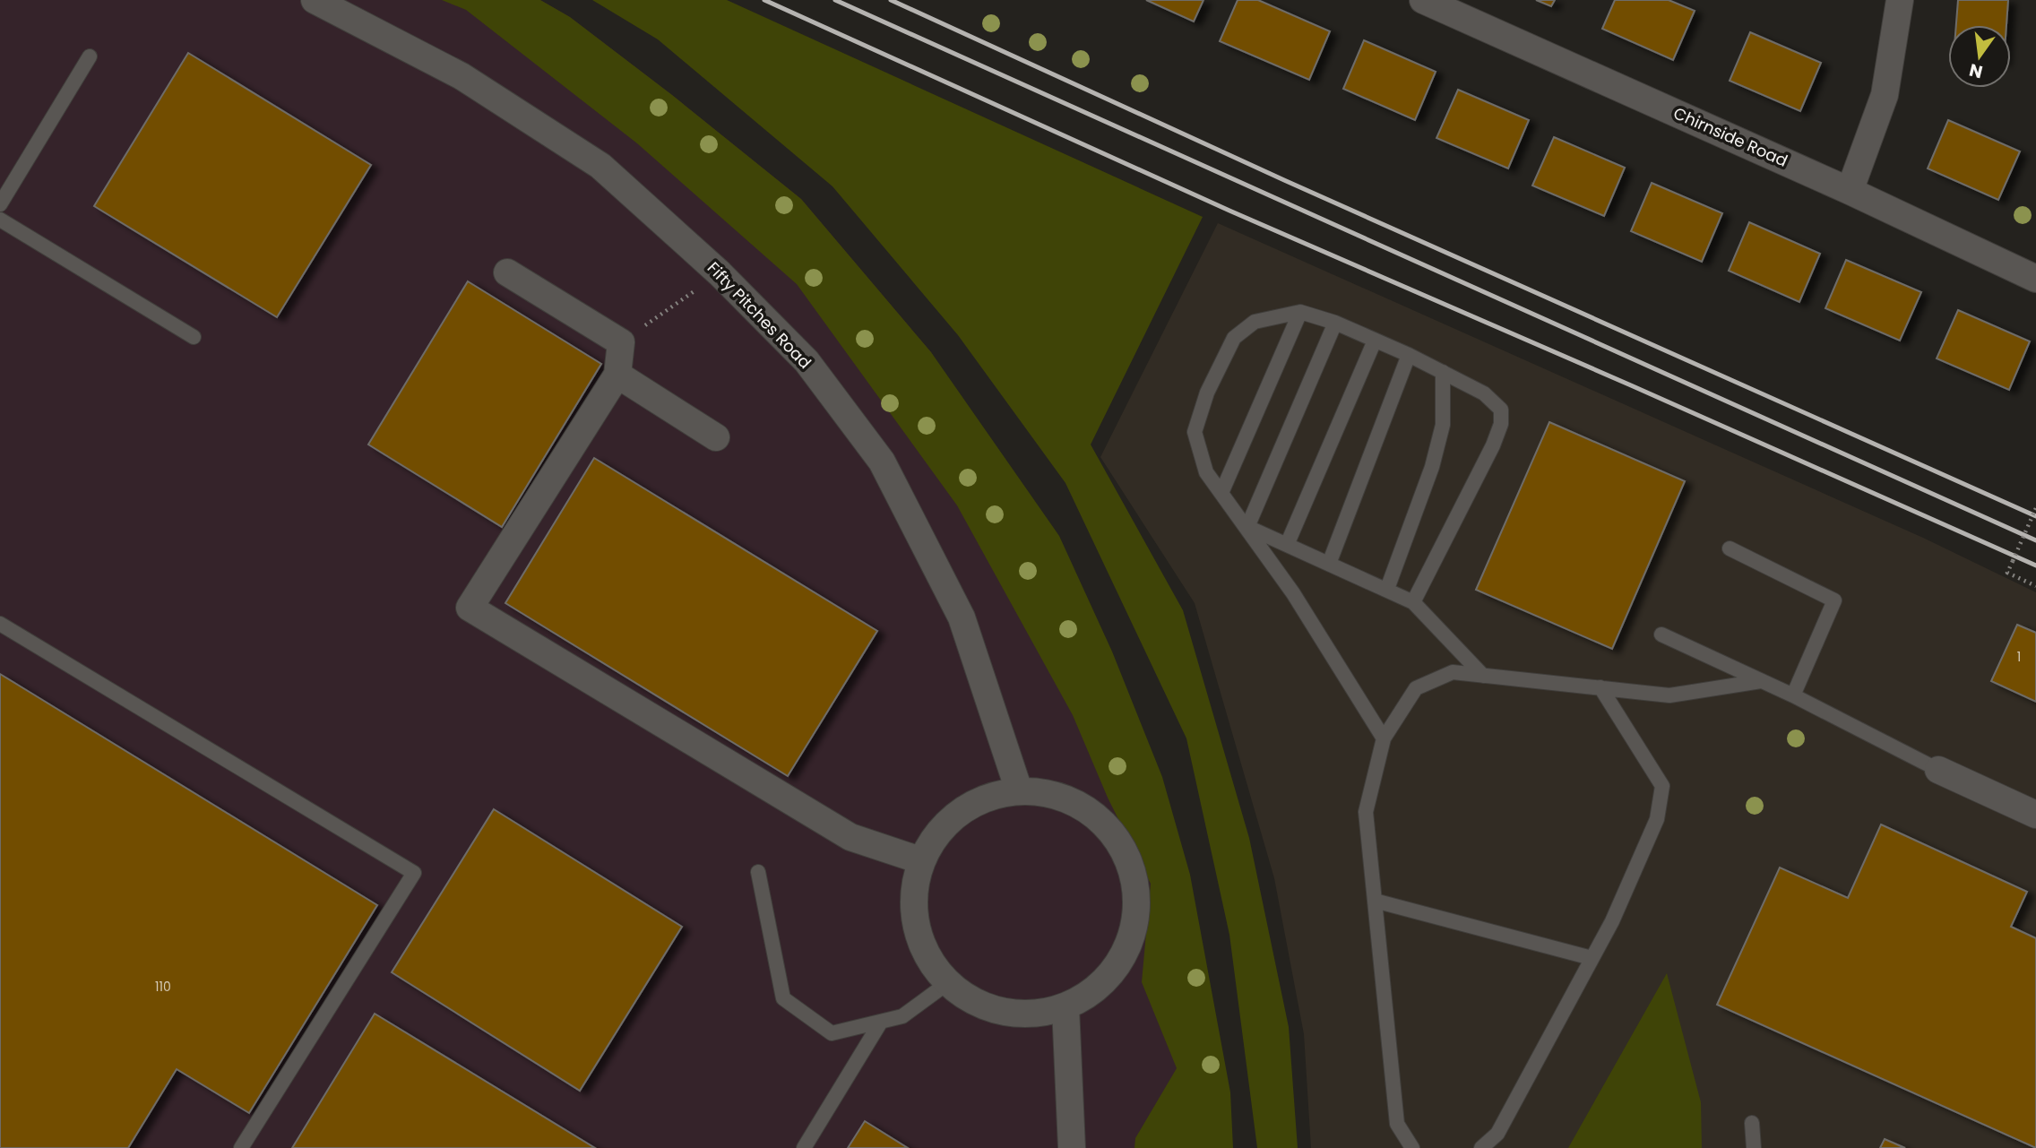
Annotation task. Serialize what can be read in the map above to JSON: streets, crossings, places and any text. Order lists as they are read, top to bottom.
{
  "streets": {
    "street": ["Chirnside Road", "Fifty Pitches Road"]
  },
  "house_numbers": ["1", "110"],
  "north": "bottom"
}
